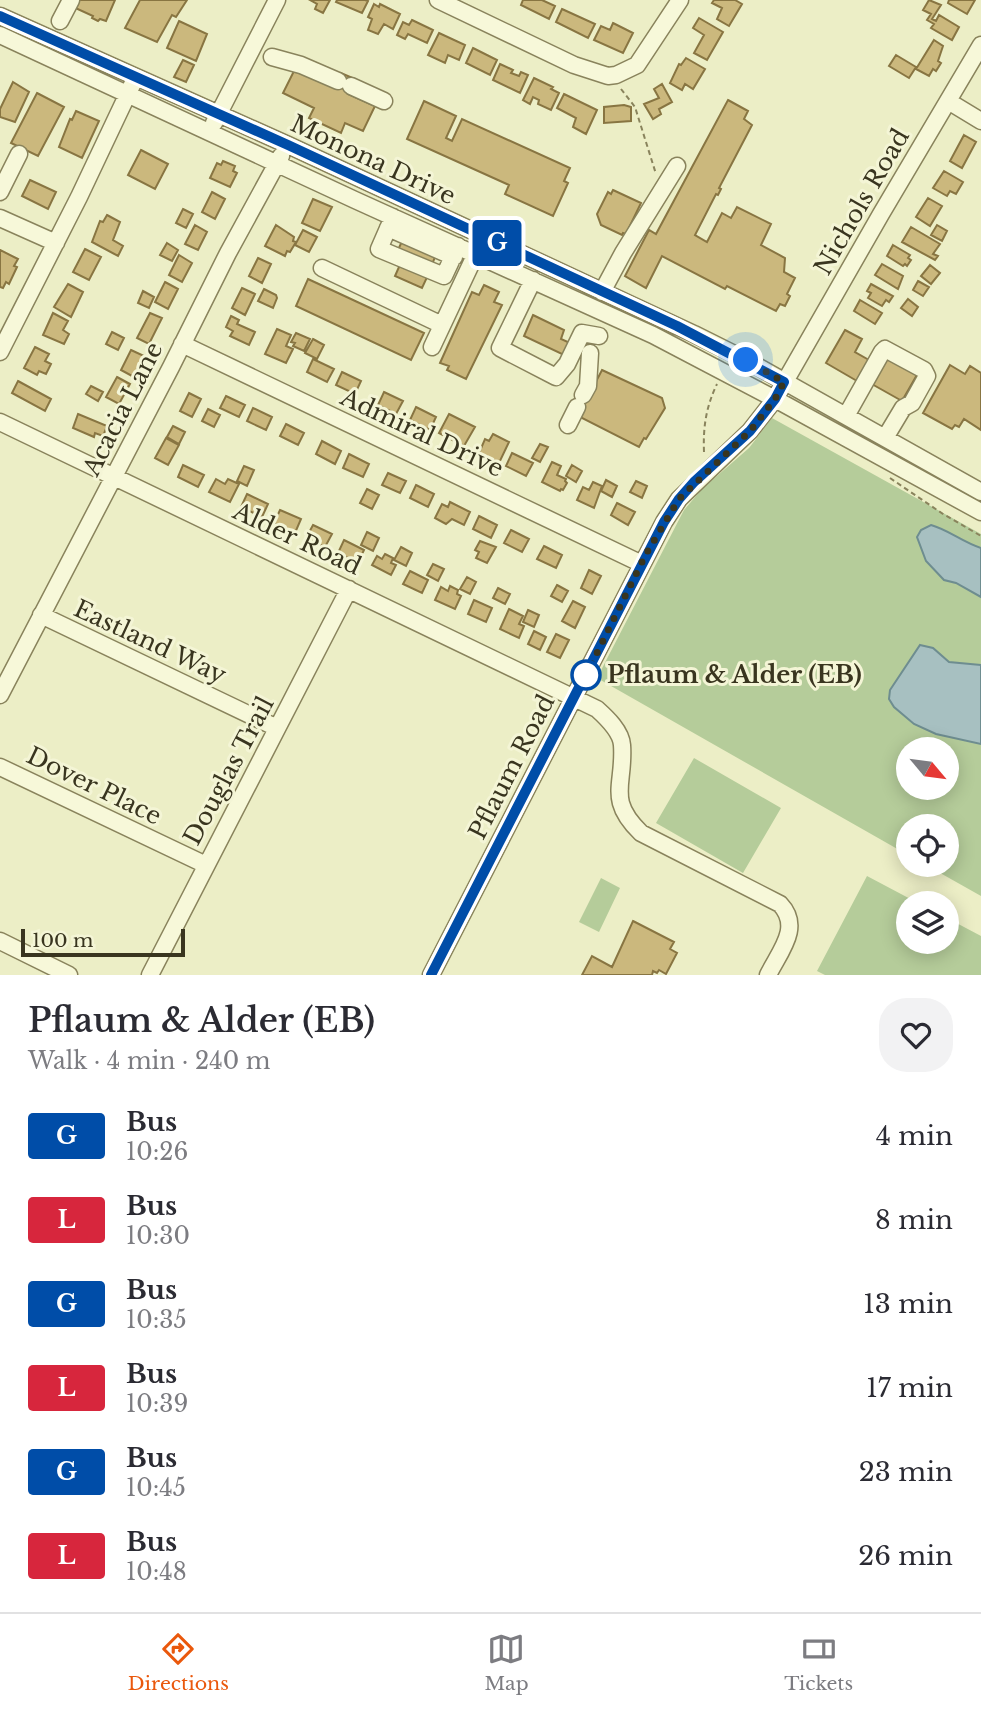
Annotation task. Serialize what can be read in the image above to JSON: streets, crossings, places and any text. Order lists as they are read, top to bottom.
{
  "streets": {
    "street": [
      "Monona Drive",
      "Nichols Road",
      "Acacia Lane",
      "Admiral Drive",
      "Alder Road",
      "Eastland Way",
      "Pflaum Road",
      "Douglas Trail",
      "Dover Place"
    ]
  },
  "crossings": [
    ["Monona Drive", "Nichols Road"],
    ["Monona Drive", "Acacia Lane"],
    ["Monona Drive", "Pflaum Road"],
    ["Nichols Road", "Pflaum Road"],
    ["Acacia Lane", "Admiral Drive"],
    ["Acacia Lane", "Alder Road"],
    ["Acacia Lane", "Eastland Way"],
    ["Admiral Drive", "Pflaum Road"],
    ["Alder Road", "Pflaum Road"],
    ["Alder Road", "Douglas Trail"],
    ["Eastland Way", "Douglas Trail"],
    ["Douglas Trail", "Dover Place"]
  ],
  "places": ["Pflaum & Alder (EB)"],
  "lines": ["bus line G"],
  "scale_bar": "100 m",
  "north": "bottom right",
  "page": {
    "on_map": "G",
    "scale": "100 m",
    "heading": ["Pflaum & Alder (EB)", "Walk · 4 min · 240 m"],
    "list": [
      {
        "mark": "G",
        "name": "Bus",
        "note": "10:26",
        "value": "4 min"
      },
      {
        "mark": "L",
        "name": "Bus",
        "note": "10:30",
        "value": "8 min"
      },
      {
        "mark": "G",
        "name": "Bus",
        "note": "10:35",
        "value": "13 min"
      },
      {
        "mark": "L",
        "name": "Bus",
        "note": "10:39",
        "value": "17 min"
      },
      {
        "mark": "G",
        "name": "Bus",
        "note": "10:45",
        "value": "23 min"
      },
      {
        "mark": "L",
        "name": "Bus",
        "note": "10:48",
        "value": "26 min"
      }
    ],
    "tabs": ["Directions", "Map", "Tickets"]
  }
}
